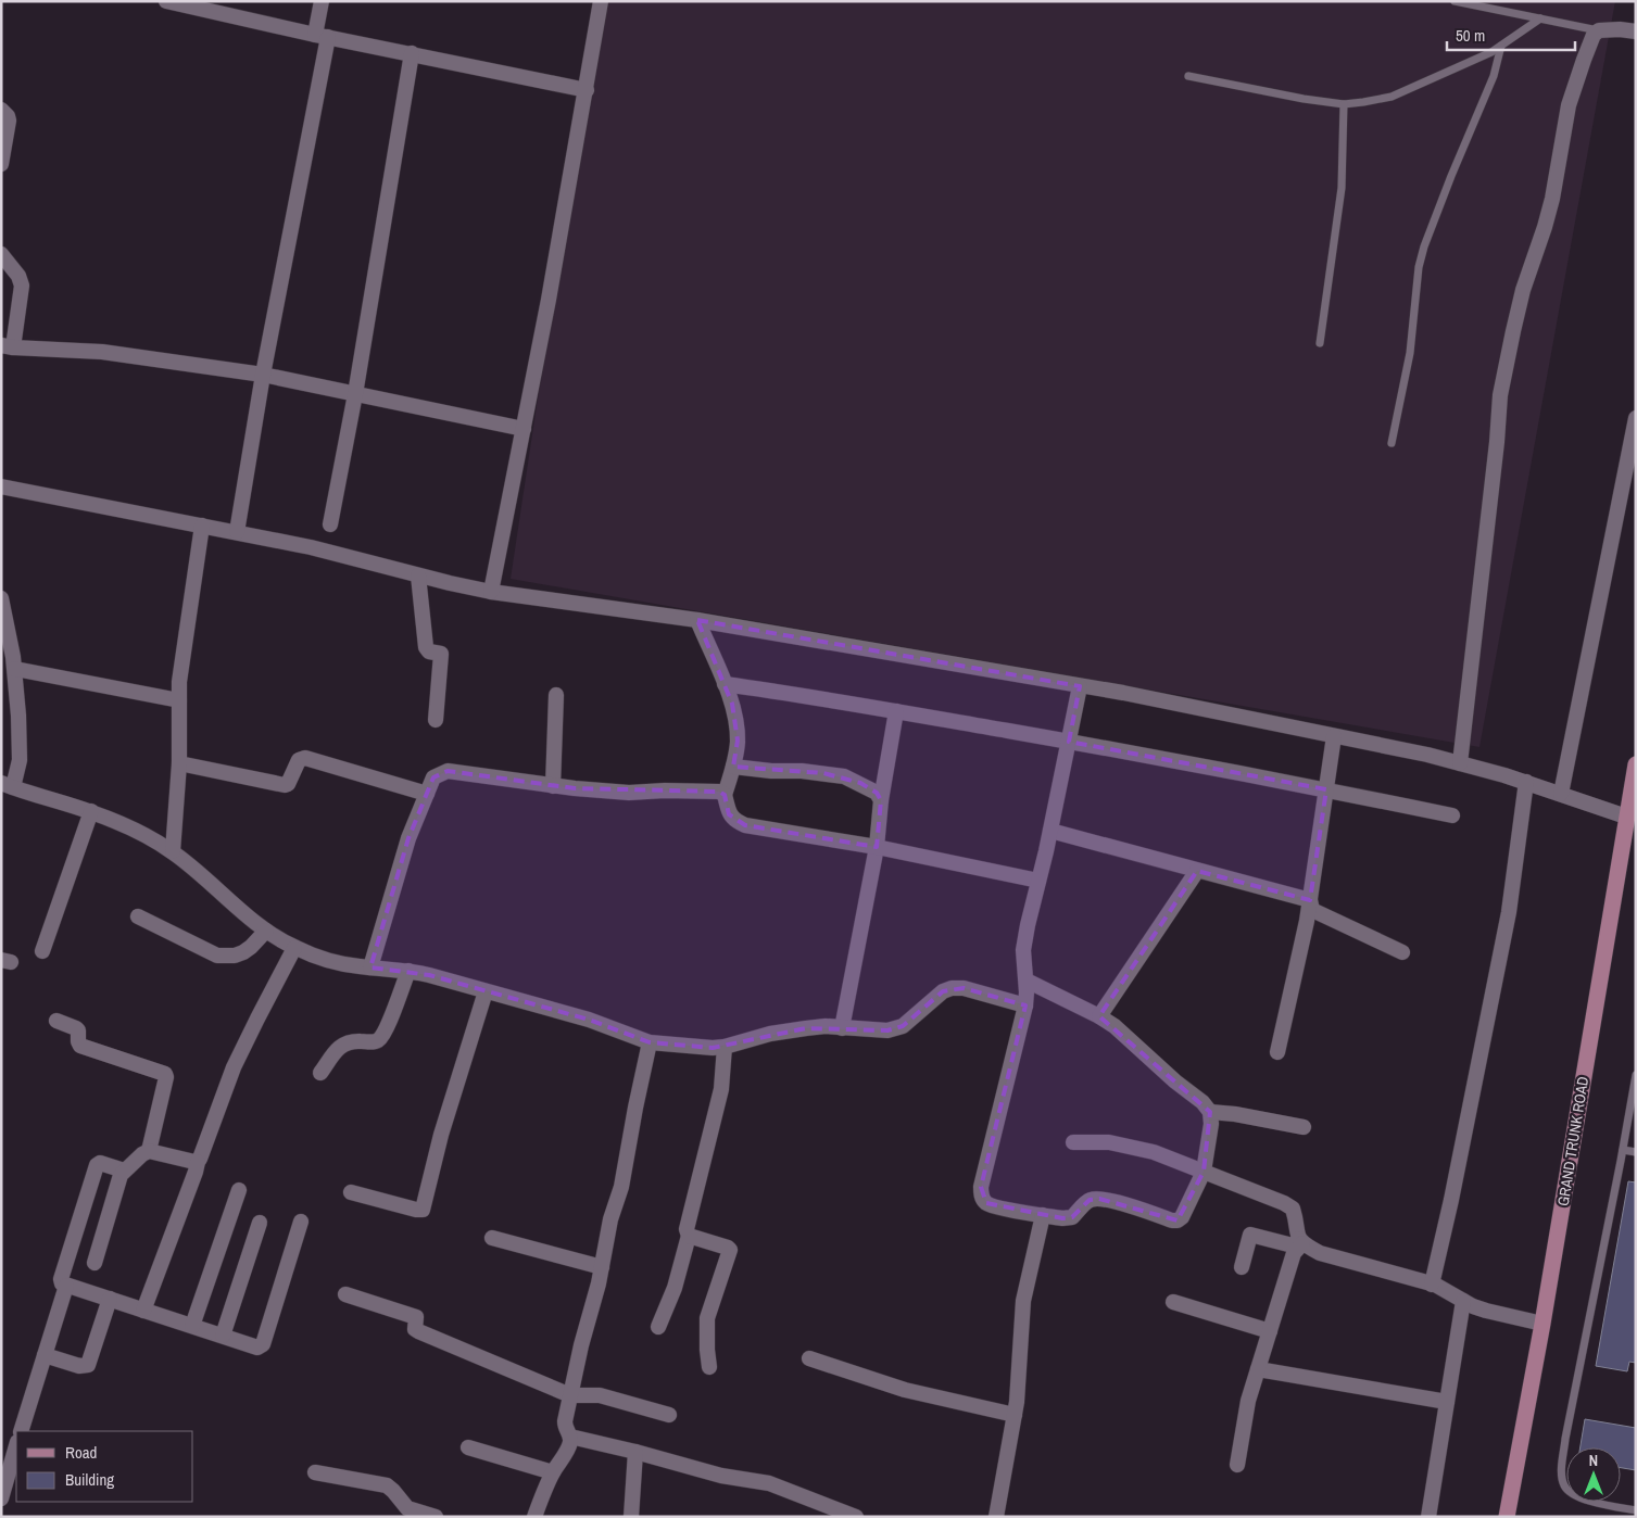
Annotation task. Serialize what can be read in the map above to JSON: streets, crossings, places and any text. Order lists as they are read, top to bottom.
{
  "streets": {
    "main road": ["GRAND TRUNK ROAD"]
  },
  "legend": ["Road", "Building"],
  "scale_bar": "50 m",
  "north": "top"
}
